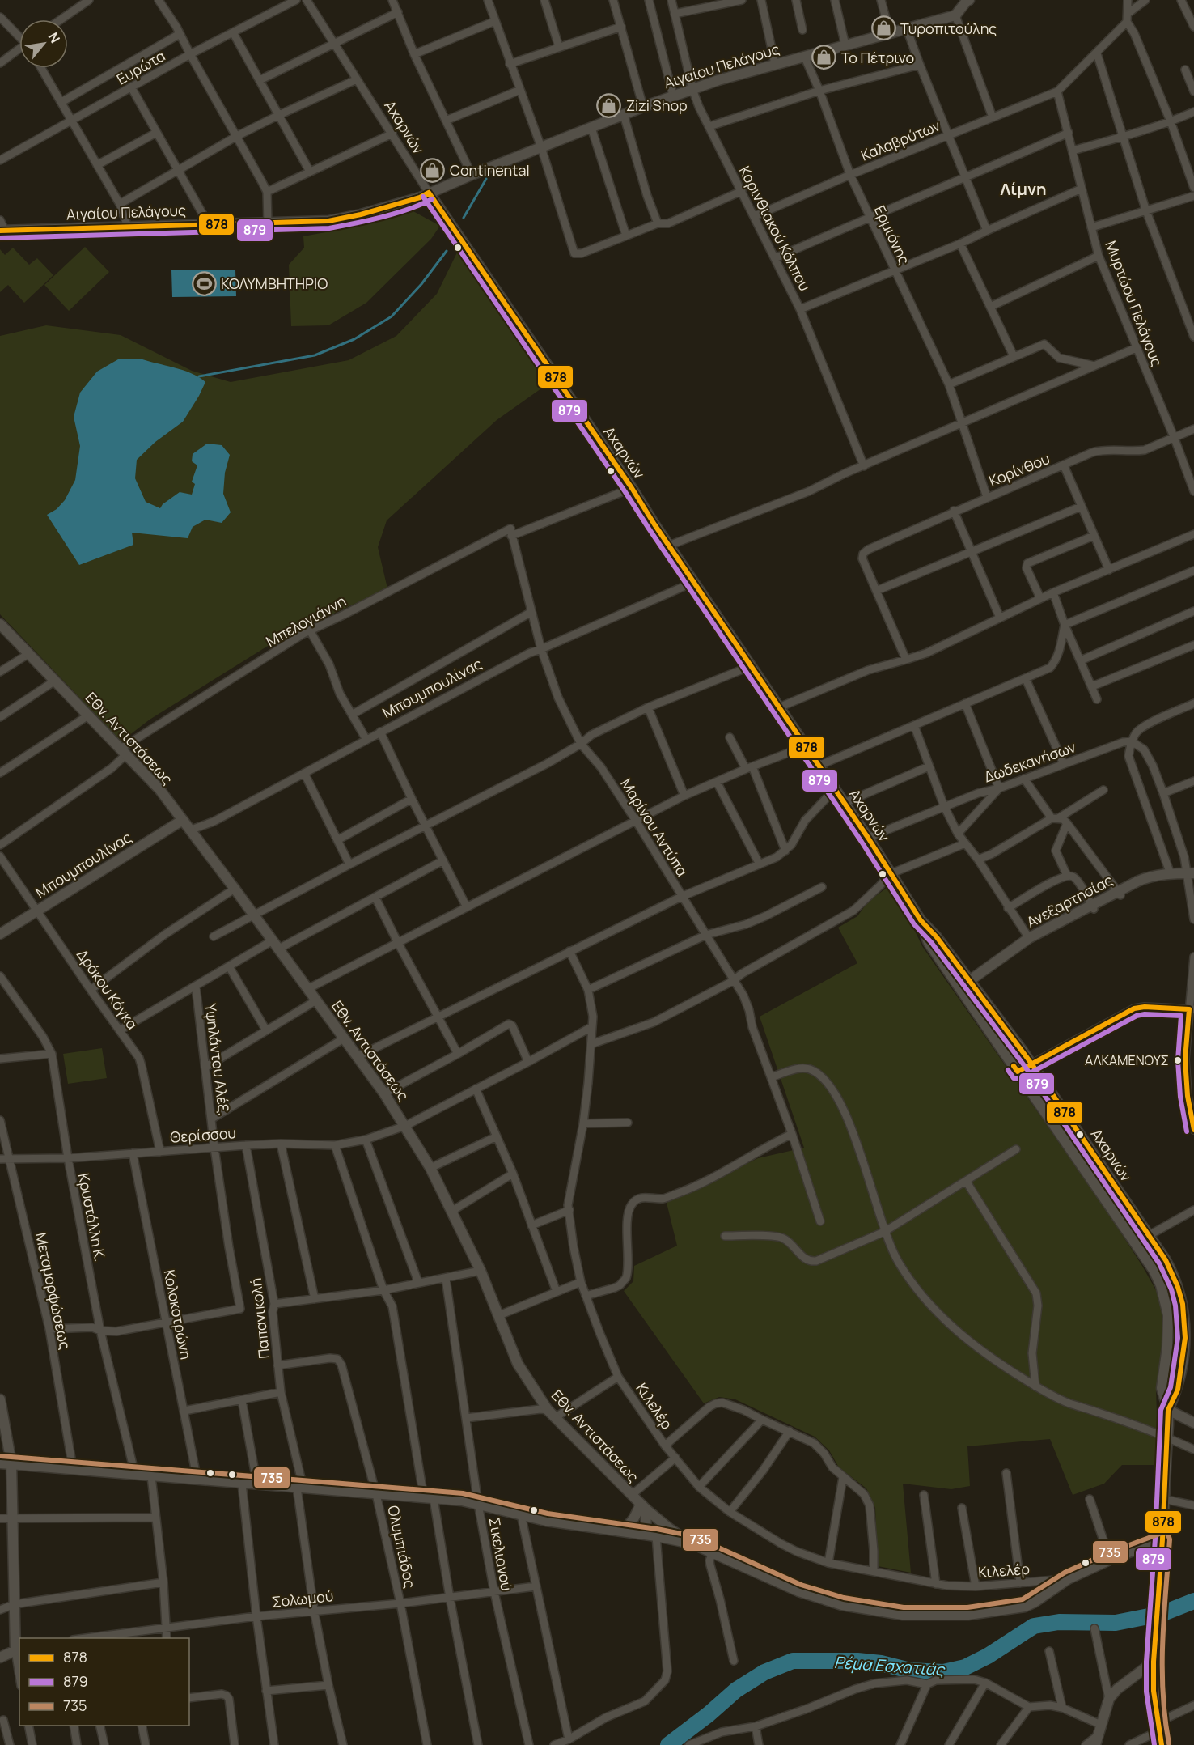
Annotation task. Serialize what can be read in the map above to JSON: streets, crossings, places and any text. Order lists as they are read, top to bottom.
{
  "streets": {
    "street": [
      "Αιγαίου Πελάγους",
      "Ευρώτα",
      "Αχαρνών",
      "Καλαβρύτων",
      "Κορινθιακού Κόλπου",
      "Ερμιόνης",
      "Μυρτώου Πελάγους",
      "Κορίνθου",
      "Μπελογιάννη",
      "Μπουμπουλίνας",
      "Εθν. Αντιστάσεως",
      "Δωδεκανήσων",
      "Μαρίνου Αντύπα",
      "Ανεξαρτησίας",
      "Δράκου Κόγκα",
      "Υψηλάντου Αλέξ.",
      "Θερίσσου",
      "Κρυστάλλη Κ.",
      "Μεταμορφώσεως",
      "Κολοκοτρώνη",
      "Παπανικολή",
      "Κιλελέρ",
      "Ολυμπιάδος",
      "Σικελιανού",
      "Σολωμού"
    ]
  },
  "crossings": [
    ["Αιγαίου Πελάγους", "Αχαρνών"],
    ["Αιγαίου Πελάγους", "Κορινθιακού Κόλπου"],
    ["Αιγαίου Πελάγους", "Ερμιόνης"],
    ["Αχαρνών", "Μπελογιάννη"],
    ["Αχαρνών", "Μπουμπουλίνας"],
    ["Αχαρνών", "Δωδεκανήσων"],
    ["Αχαρνών", "Ανεξαρτησίας"],
    ["Καλαβρύτων", "Κορινθιακού Κόλπου"],
    ["Καλαβρύτων", "Ερμιόνης"],
    ["Καλαβρύτων", "Μυρτώου Πελάγους"],
    ["Ερμιόνης", "Κορίνθου"],
    ["Μυρτώου Πελάγους", "Κορίνθου"],
    ["Μπελογιάννη", "Εθν. Αντιστάσεως"],
    ["Μπελογιάννη", "Μαρίνου Αντύπα"],
    ["Μπουμπουλίνας", "Εθν. Αντιστάσεως"],
    ["Μπουμπουλίνας", "Μαρίνου Αντύπα"],
    ["Μπουμπουλίνας", "Δράκου Κόγκα"],
    ["Εθν. Αντιστάσεως", "Θερίσσου"],
    ["Δράκου Κόγκα", "Θερίσσου"],
    ["Υψηλάντου Αλέξ.", "Θερίσσου"],
    ["Υψηλάντου Αλέξ.", "Κολοκοτρώνη"],
    ["Θερίσσου", "Κρυστάλλη Κ."],
    ["Θερίσσου", "Μεταμορφώσεως"],
    ["Θερίσσου", "Κολοκοτρώνη"],
    ["Θερίσσου", "Παπανικολή"],
    ["Θερίσσου", "Κιλελέρ"],
    ["Παπανικολή", "Ολυμπιάδος"],
    ["Παπανικολή", "Σολωμού"],
    ["Ολυμπιάδος", "Σολωμού"],
    ["Σικελιανού", "Σολωμού"]
  ],
  "districts": ["Λίμνη"],
  "water": ["Ρέμα Εσχατιάς"],
  "places": {
    "shop": [
      "Τυροπιτούλης",
      "Το Πέτρινο",
      "Zizi Shop",
      "Continental"
    ],
    "sports": ["ΚΟΛΥΜΒΗΤΗΡΙΟ"],
    "other": ["ΑΛΚΑΜΕΝΟΥΣ"]
  },
  "lines": ["transit line 878", "transit line 879", "transit line 735"],
  "legend": ["878", "879", "735"],
  "north": "top right"
}
